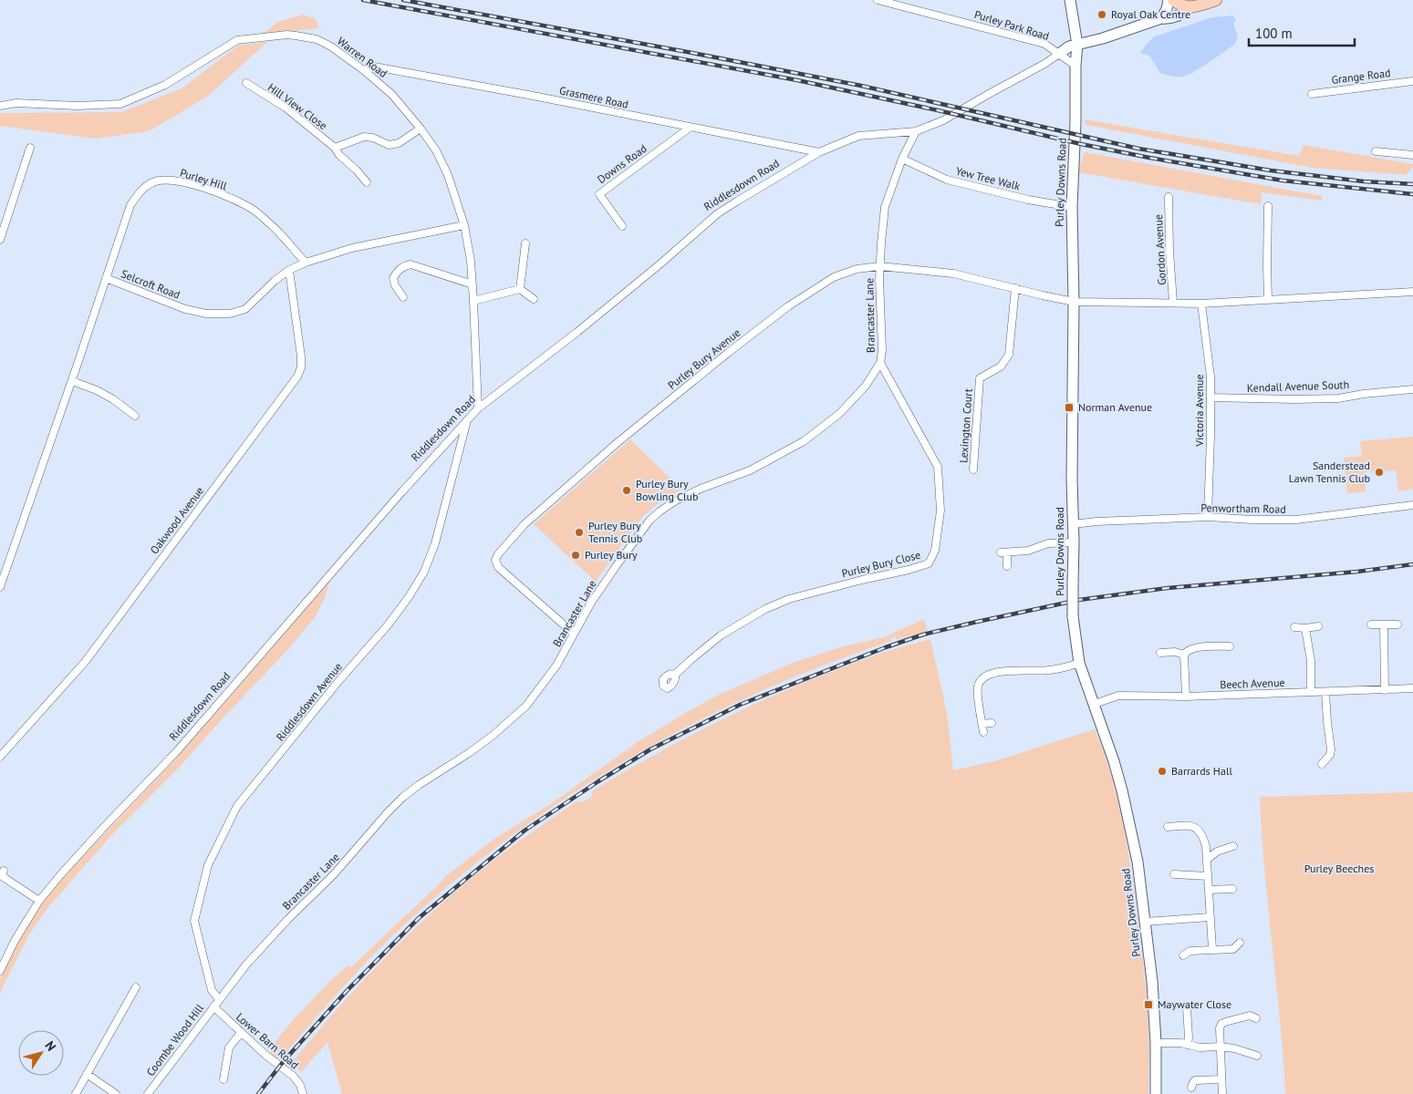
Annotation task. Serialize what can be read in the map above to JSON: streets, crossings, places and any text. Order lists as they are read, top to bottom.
{
  "streets": {
    "street": [
      "Purley Park Road",
      "Warren Road",
      "Grange Road",
      "Grasmere Road",
      "Hill View Close",
      "Downs Road",
      "Yew Tree Walk",
      "Purley Hill",
      "Purley Downs Road",
      "Riddlesdown Road",
      "Gordon Avenue",
      "Selcroft Road",
      "Brancaster Lane",
      "Purley Bury Avenue",
      "Kendall Avenue South",
      "Victoria Avenue",
      "Lexington Court",
      "Penwortham Road",
      "Oakwood Avenue",
      "Purley Bury Close",
      "Beech Avenue",
      "Riddlesdown Avenue",
      "Coombe Wood Hill",
      "Lower Barn Road"
    ]
  },
  "crossings": [
    ["Purley Park Road", "Riddlesdown Road"],
    ["Warren Road", "Grasmere Road"],
    ["Warren Road", "Riddlesdown Road"],
    ["Warren Road", "Selcroft Road"],
    ["Grasmere Road", "Downs Road"],
    ["Grasmere Road", "Riddlesdown Road"],
    ["Yew Tree Walk", "Purley Downs Road"],
    ["Yew Tree Walk", "Brancaster Lane"],
    ["Purley Hill", "Selcroft Road"],
    ["Purley Downs Road", "Riddlesdown Road"],
    ["Purley Downs Road", "Purley Bury Avenue"],
    ["Purley Downs Road", "Penwortham Road"],
    ["Purley Downs Road", "Beech Avenue"],
    ["Riddlesdown Road", "Brancaster Lane"],
    ["Riddlesdown Road", "Riddlesdown Avenue"],
    ["Selcroft Road", "Oakwood Avenue"],
    ["Brancaster Lane", "Purley Bury Avenue"],
    ["Brancaster Lane", "Purley Bury Close"],
    ["Brancaster Lane", "Riddlesdown Avenue"],
    ["Brancaster Lane", "Coombe Wood Hill"],
    ["Purley Bury Avenue", "Lexington Court"],
    ["Kendall Avenue South", "Victoria Avenue"],
    ["Victoria Avenue", "Penwortham Road"],
    ["Riddlesdown Avenue", "Coombe Wood Hill"],
    ["Coombe Wood Hill", "Lower Barn Road"]
  ],
  "parks": ["Purley Beeches"],
  "places": {
    "other": [
      "Royal Oak Centre",
      "Sanderstead Lawn Tennis Club",
      "Purley Bury Bowling Club",
      "Purley Bury Tennis Club",
      "Purley Bury",
      "Barrards Hall"
    ],
    "transit": ["Norman Avenue", "Maywater Close"]
  },
  "scale_bar": "100 m",
  "north": "top right"
}
